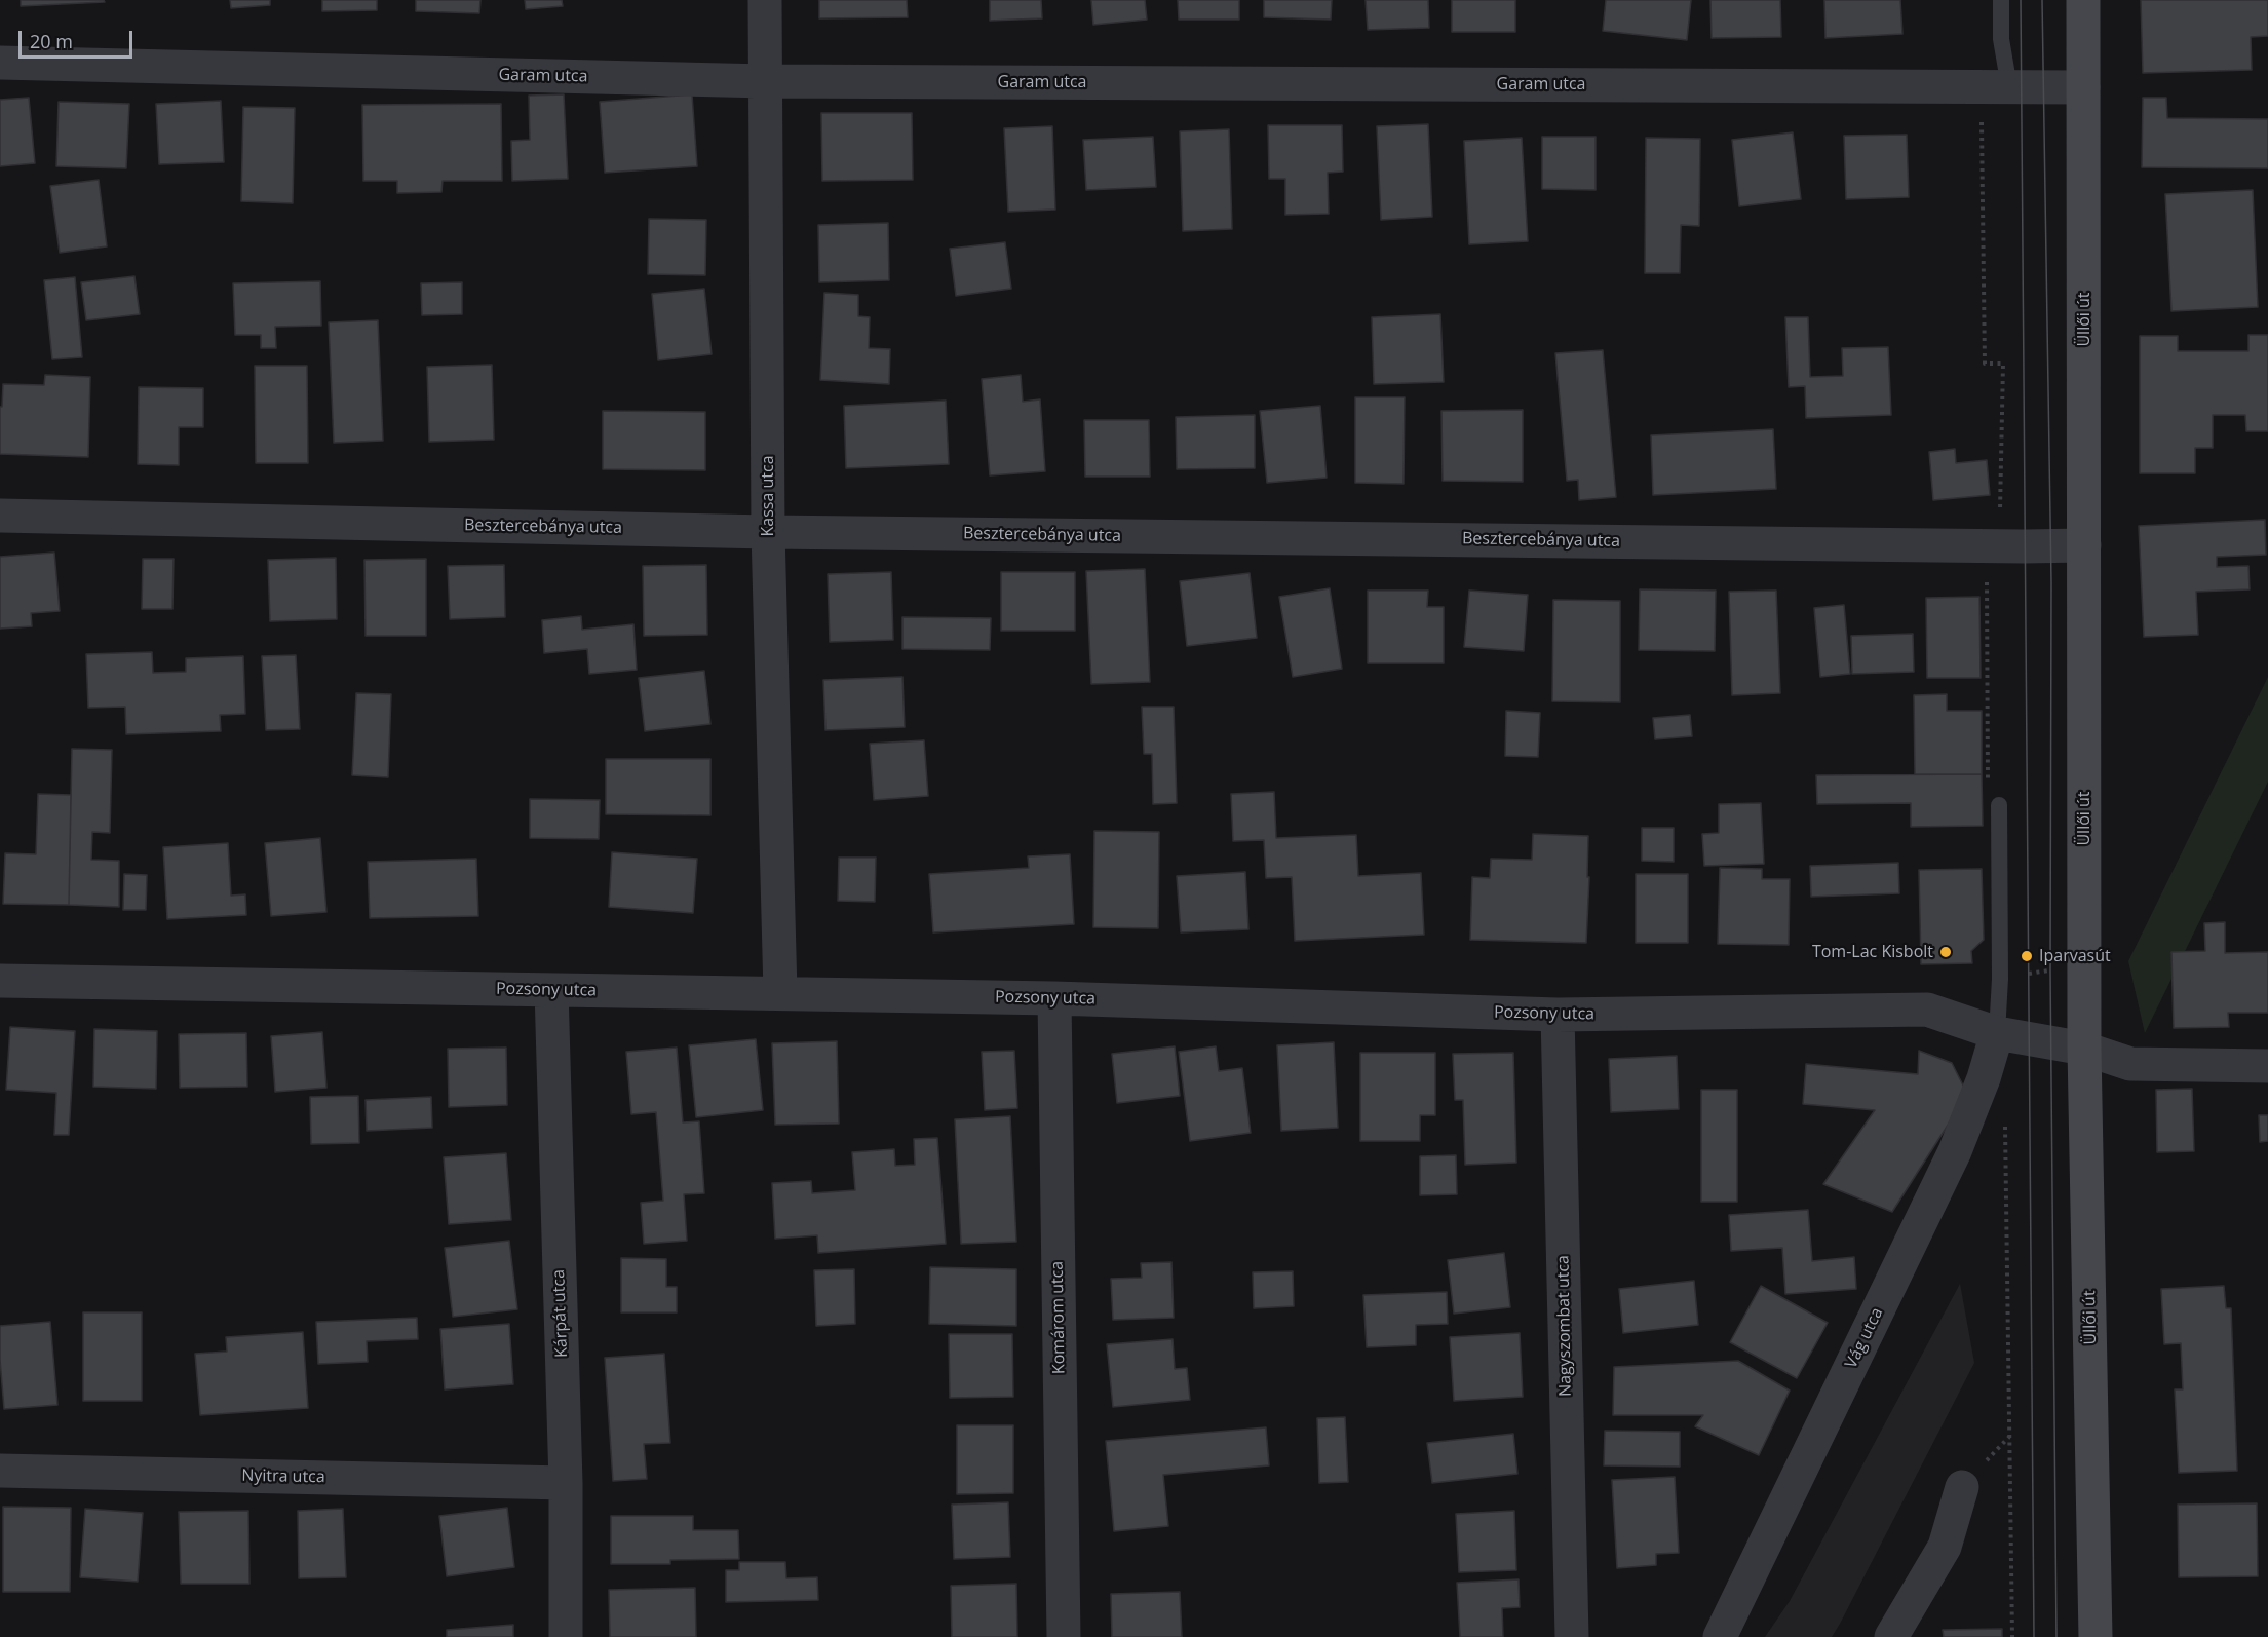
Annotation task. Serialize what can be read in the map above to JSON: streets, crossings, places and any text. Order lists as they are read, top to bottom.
{
  "streets": {
    "main road": ["Üllői út"],
    "street": [
      "Garam utca",
      "Kassa utca",
      "Besztercebánya utca",
      "Pozsony utca",
      "Kárpát utca",
      "Komárom utca",
      "Nagyszombat utca",
      "Vág utca",
      "Nyitra utca"
    ]
  },
  "crossings": [
    ["Garam utca", "Üllői út"],
    ["Garam utca", "Kassa utca"],
    ["Üllői út", "Besztercebánya utca"],
    ["Üllői út", "Pozsony utca"],
    ["Kassa utca", "Besztercebánya utca"],
    ["Kassa utca", "Pozsony utca"],
    ["Pozsony utca", "Kárpát utca"],
    ["Pozsony utca", "Komárom utca"],
    ["Pozsony utca", "Nagyszombat utca"],
    ["Pozsony utca", "Vág utca"],
    ["Kárpát utca", "Nyitra utca"]
  ],
  "places": ["Tom-Lac Kisbolt", "Iparvasút"],
  "scale_bar": "20 m"
}
